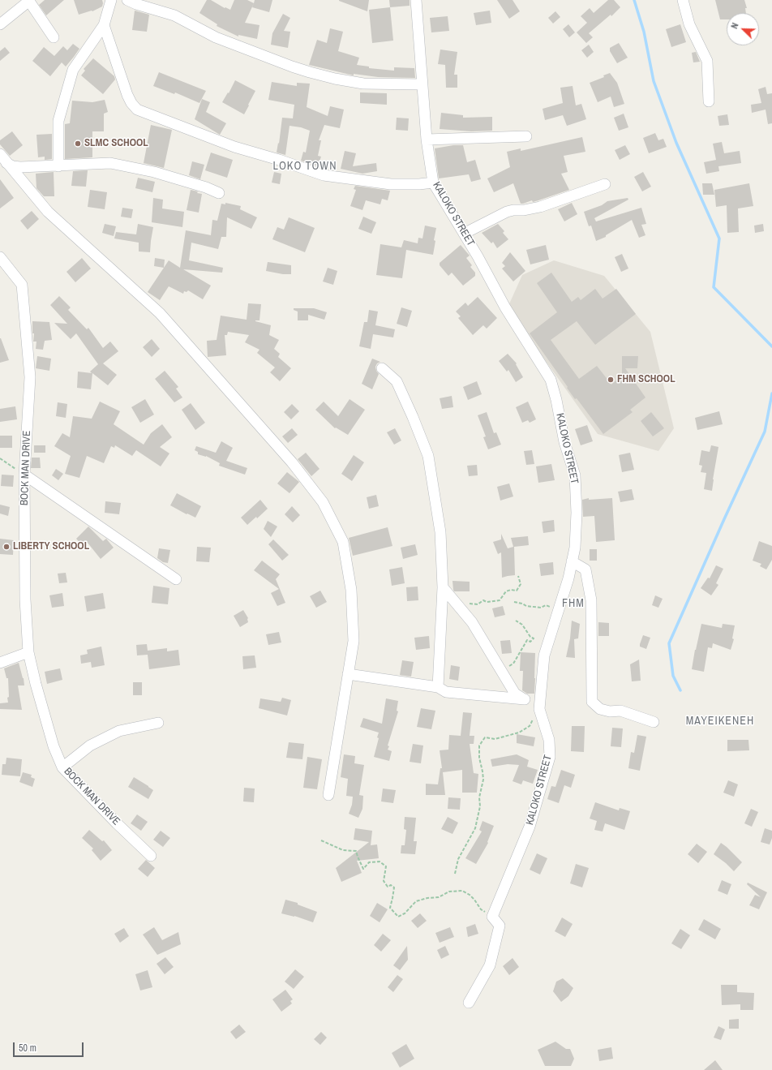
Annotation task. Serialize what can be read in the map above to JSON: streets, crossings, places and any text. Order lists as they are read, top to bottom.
{
  "streets": {
    "street": ["KALOKO STREET", "BOCK MAN DRIVE"]
  },
  "districts": ["LOKO TOWN", "FHM", "MAYEIKENEH"],
  "places": ["SLMC SCHOOL", "FHM SCHOOL", "LIBERTY SCHOOL"],
  "scale_bar": "50 m",
  "north": "top left"
}
